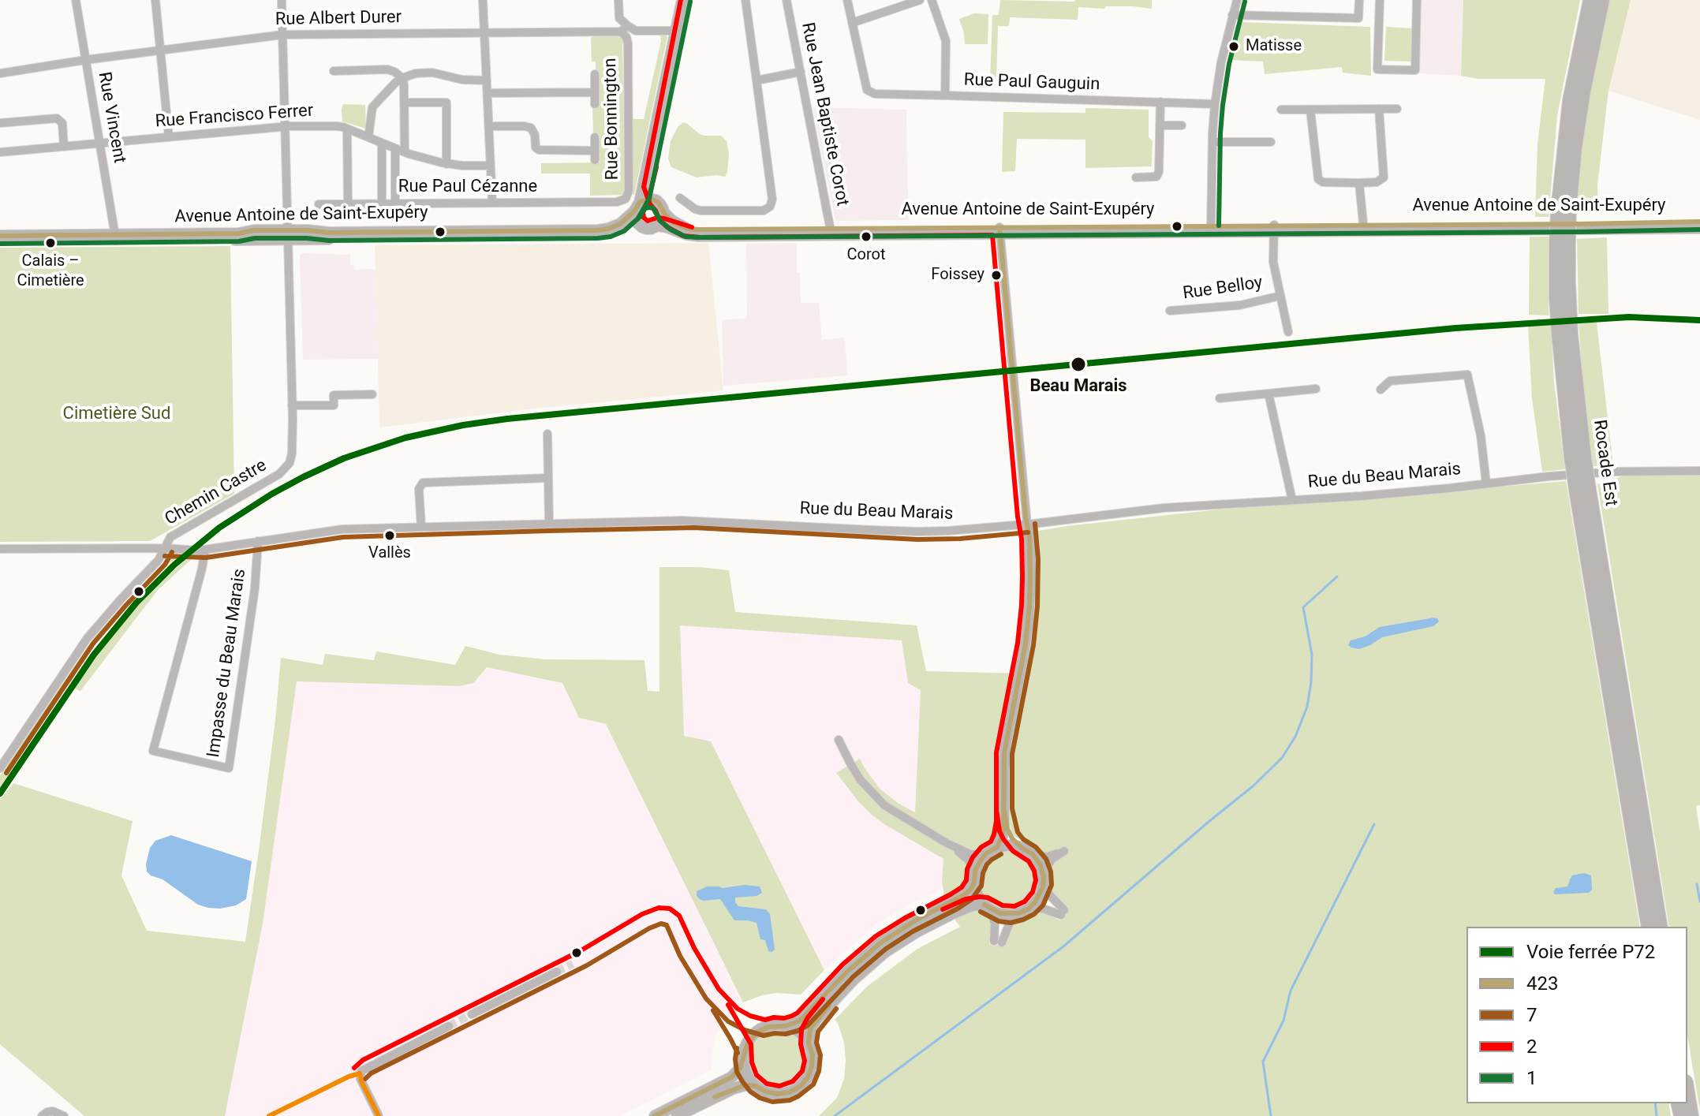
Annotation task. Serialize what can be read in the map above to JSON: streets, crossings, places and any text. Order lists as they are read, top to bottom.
{
  "streets": {
    "highway": ["Rocade Est"],
    "main road": ["Avenue Antoine de Saint-Exupéry"],
    "street": [
      "Rue Albert Durer",
      "Rue Paul Gauguin",
      "Rue Jean Baptiste Corot",
      "Rue Francisco Ferrer",
      "Rue Vincent",
      "Rue Bonnington",
      "Rue Paul Cézanne",
      "Rue Belloy",
      "Rue du Beau Marais",
      "Chemin Castre",
      "Impasse du Beau Marais"
    ]
  },
  "crossings": [
    ["Rue Albert Durer", "Rue Vincent"],
    ["Rue Albert Durer", "Rue Bonnington"],
    ["Rue Albert Durer", "Chemin Castre"],
    ["Rue Jean Baptiste Corot", "Avenue Antoine de Saint-Exupéry"],
    ["Rue Francisco Ferrer", "Rue Vincent"],
    ["Rue Francisco Ferrer", "Chemin Castre"],
    ["Rue Vincent", "Avenue Antoine de Saint-Exupéry"],
    ["Rue Bonnington", "Rue Paul Cézanne"],
    ["Avenue Antoine de Saint-Exupéry", "Chemin Castre"],
    ["Rue du Beau Marais", "Chemin Castre"],
    ["Rue du Beau Marais", "Impasse du Beau Marais"]
  ],
  "parks": ["Cimetière Sud"],
  "places": [
    "Matisse",
    "Corot",
    "Calais – Cimetière",
    "Foissey",
    "Beau Marais",
    "Vallès"
  ],
  "lines": [
    "transit line 2",
    "transit line 1",
    "transit line 423",
    "rail line P72",
    "transit line 7"
  ],
  "legend": [
    "Voie ferrée P72",
    "423",
    "7",
    "2",
    "1"
  ]
}
